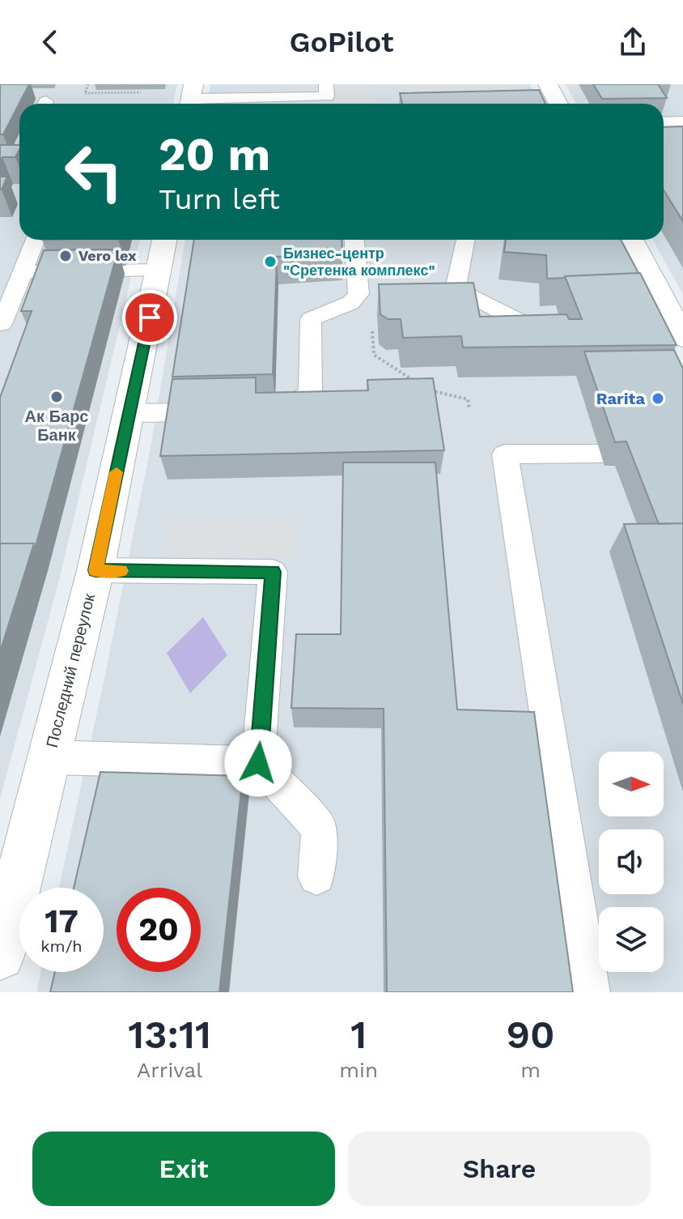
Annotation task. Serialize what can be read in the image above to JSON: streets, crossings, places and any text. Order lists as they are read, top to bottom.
{
  "streets": {
    "street": ["Последний переулок"]
  },
  "places": [
    "Vero lex",
    "Бизнес-центр \"Сретенка комплекс\"",
    "Ак Барс Банк",
    "Rarita"
  ],
  "north": "right",
  "page": {
    "header": "GoPilot",
    "turn": ["20 m", "Turn left"],
    "speed": "17 km/h",
    "limit": "20",
    "eta": [
      "13:11",
      "Arrival",
      "1",
      "min",
      "90",
      "m"
    ],
    "buttons": ["Exit", "Share"]
  }
}
